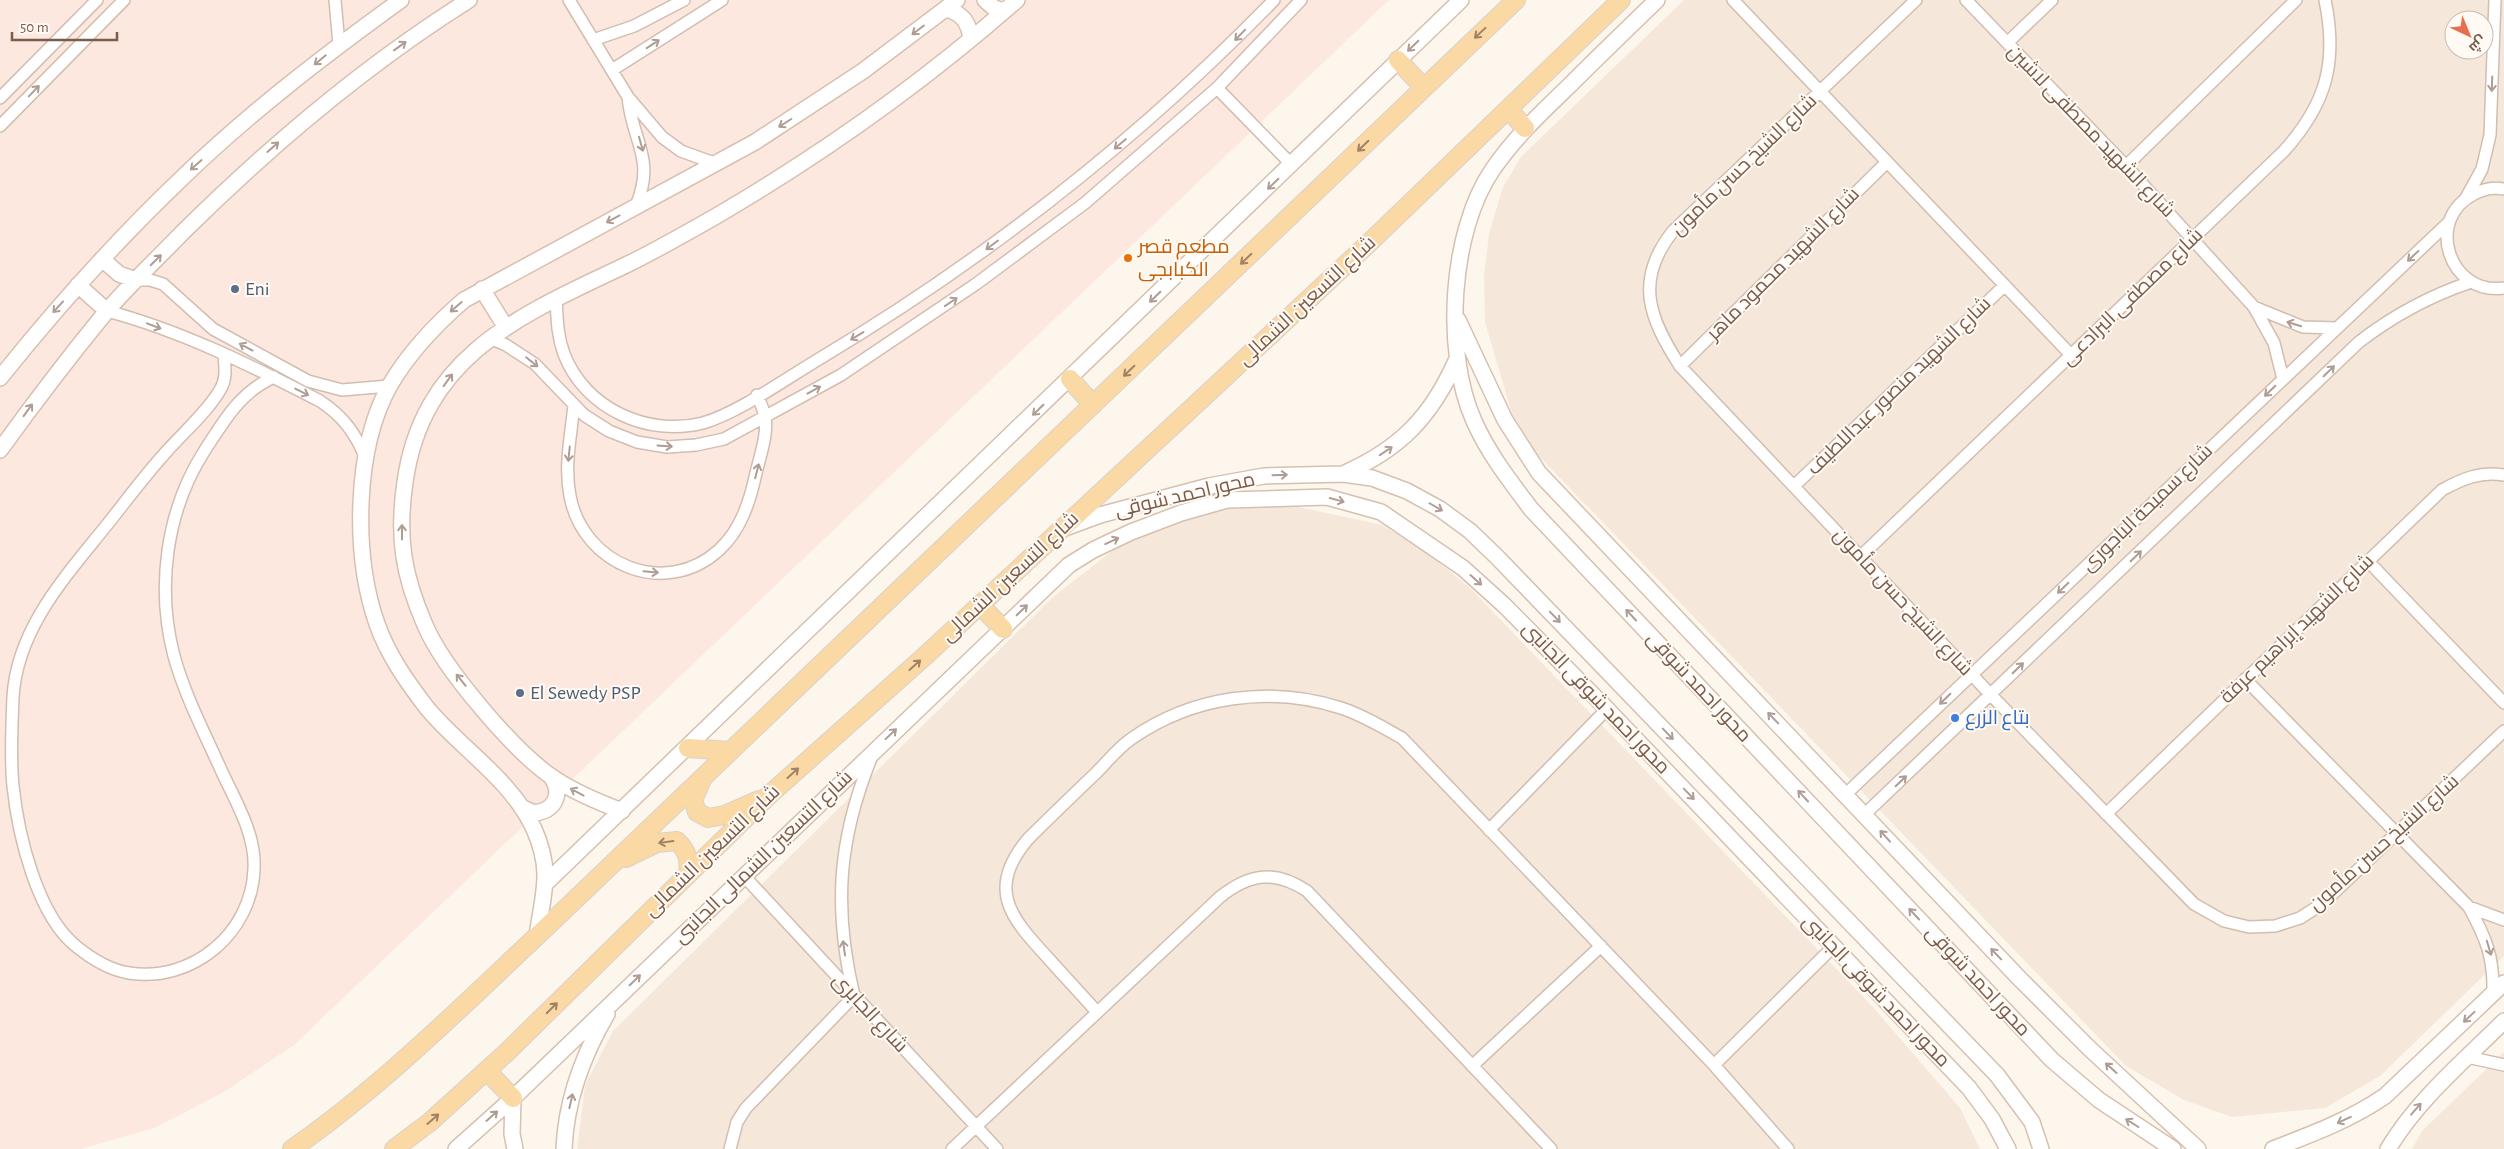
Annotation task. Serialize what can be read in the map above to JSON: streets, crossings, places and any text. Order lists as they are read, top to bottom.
{
  "streets": {
    "main road": ["شارع التسعين الشمالى"],
    "street": [
      "شارع الشهيد مصطفى لاشين",
      "شارع الشيخ حسن مأمون",
      "شارع الشهيد محمود ماهر",
      "شارع مصطفى البرادعى",
      "شارع الشهيد منصور عبداللطيف",
      "محور احمد شوقى",
      "شارع سميحة الباجورى",
      "شارع الشهيد إبراهيم عرفة",
      "محور احمد شوقى الجانبى",
      "شارع التسعين الشمالى الجانبى",
      "شارع الجابرى"
    ]
  },
  "crossings": [
    ["شارع الشهيد مصطفى لاشين", "شارع مصطفى البرادعى"],
    ["شارع الشهيد مصطفى لاشين", "شارع سميحة الباجورى"],
    ["شارع الشيخ حسن مأمون", "شارع الشهيد محمود ماهر"],
    ["شارع الشيخ حسن مأمون", "شارع مصطفى البرادعى"],
    ["شارع الشيخ حسن مأمون", "شارع الشهيد منصور عبداللطيف"],
    ["شارع الشيخ حسن مأمون", "شارع سميحة الباجورى"],
    ["شارع الشيخ حسن مأمون", "شارع الشهيد إبراهيم عرفة"],
    ["شارع التسعين الشمالى", "محور احمد شوقى"],
    ["محور احمد شوقى الجانبى", "شارع التسعين الشمالى الجانبى"],
    ["شارع التسعين الشمالى الجانبى", "شارع الجابرى"]
  ],
  "places": [
    "مطعم قصر الكبابجى",
    "Eni",
    "El Sewedy PSP",
    "بتاع الزرع"
  ],
  "scale_bar": "50 m",
  "north": "bottom right"
}
